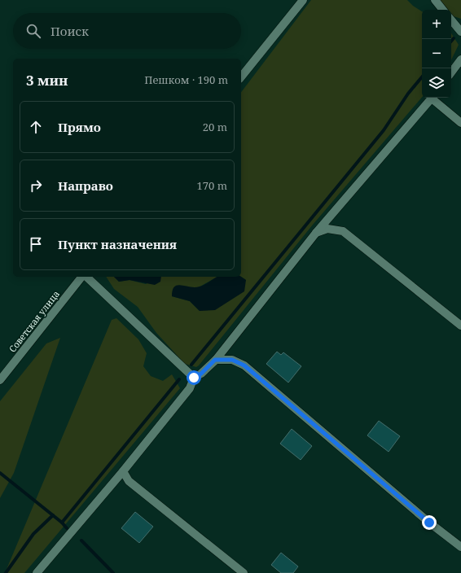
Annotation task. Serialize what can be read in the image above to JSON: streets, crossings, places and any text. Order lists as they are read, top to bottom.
{
  "streets": {
    "street": ["Советская улица"]
  },
  "page": {
    "map_buttons": ["+", "−"],
    "search": "Поиск",
    "heading": ["3 мин", "Пешком · 190 m"],
    "list": [
      ["Прямо", "20 m"],
      ["Направо", "170 m"],
      "Пункт назначения"
    ]
  }
}
